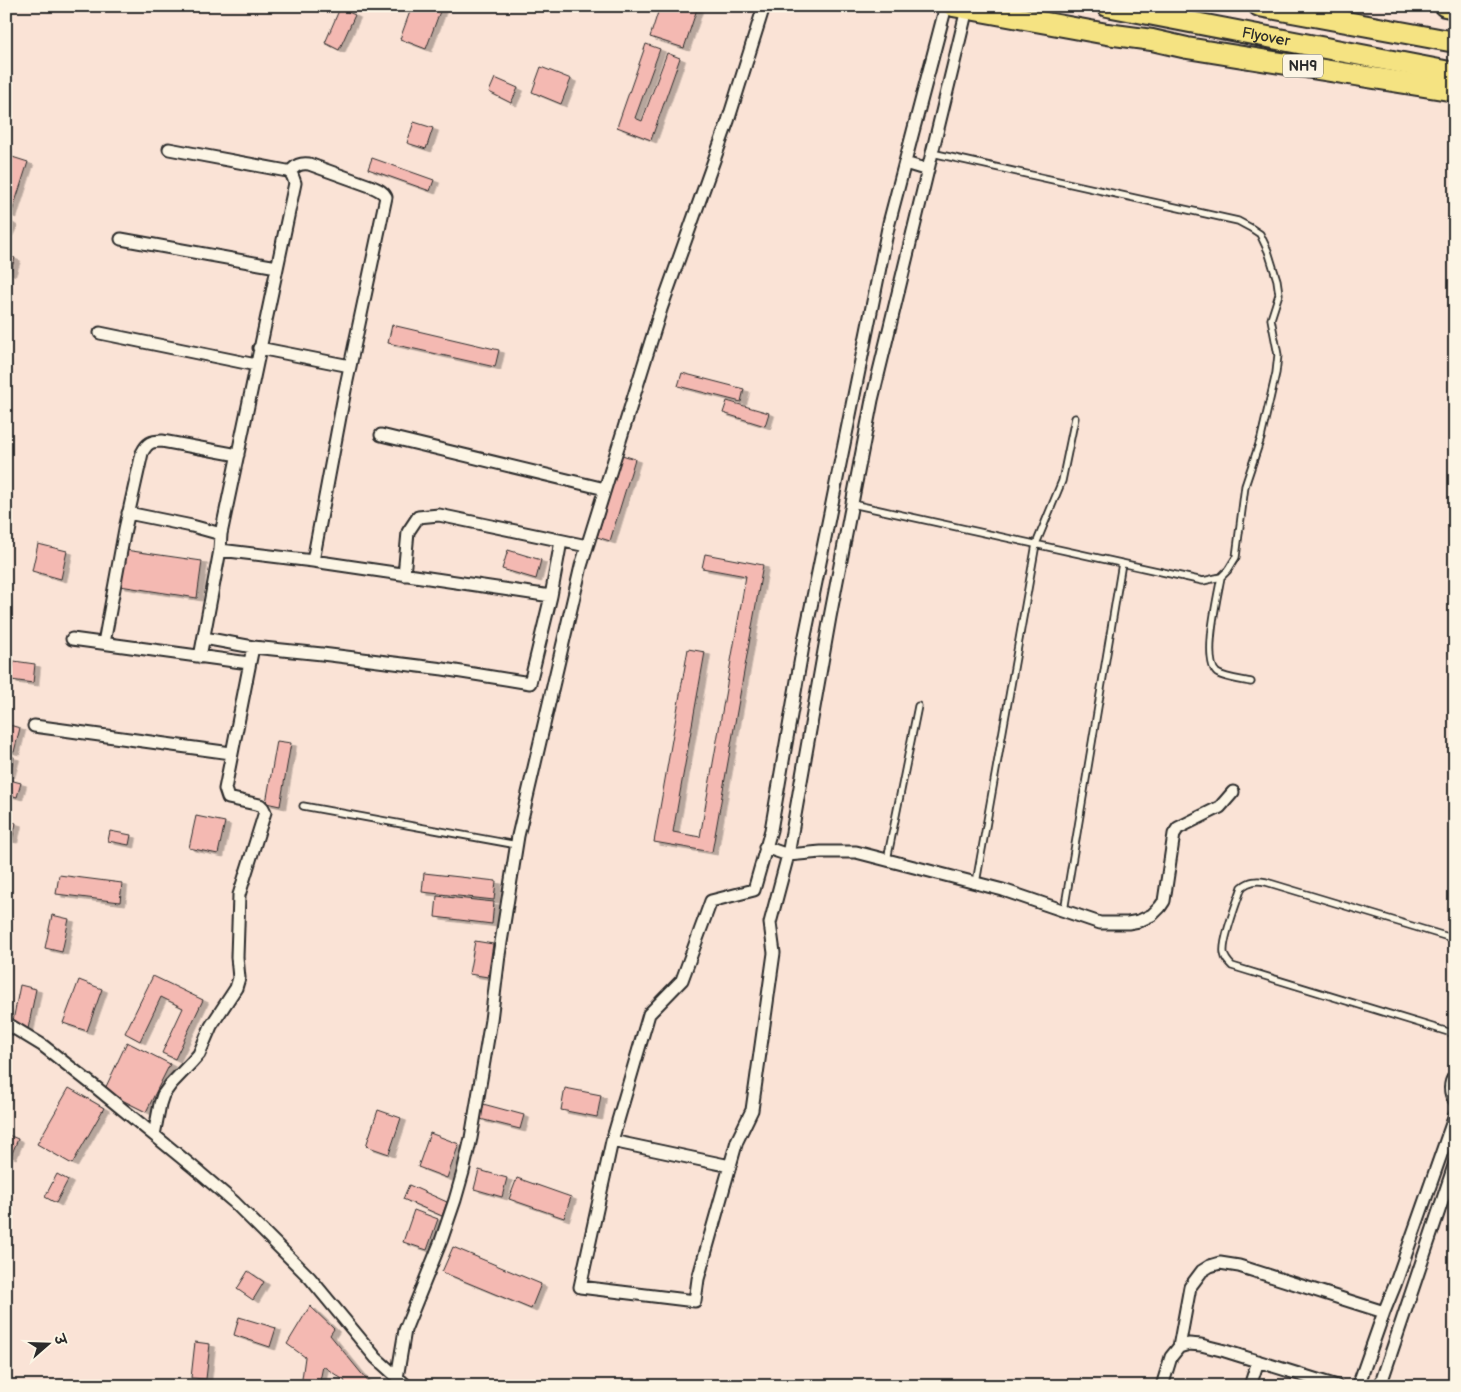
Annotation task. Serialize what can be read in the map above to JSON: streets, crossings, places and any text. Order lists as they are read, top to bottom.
{
  "streets": {
    "highway": ["Flyover", "NH9"]
  },
  "north": "right"
}
